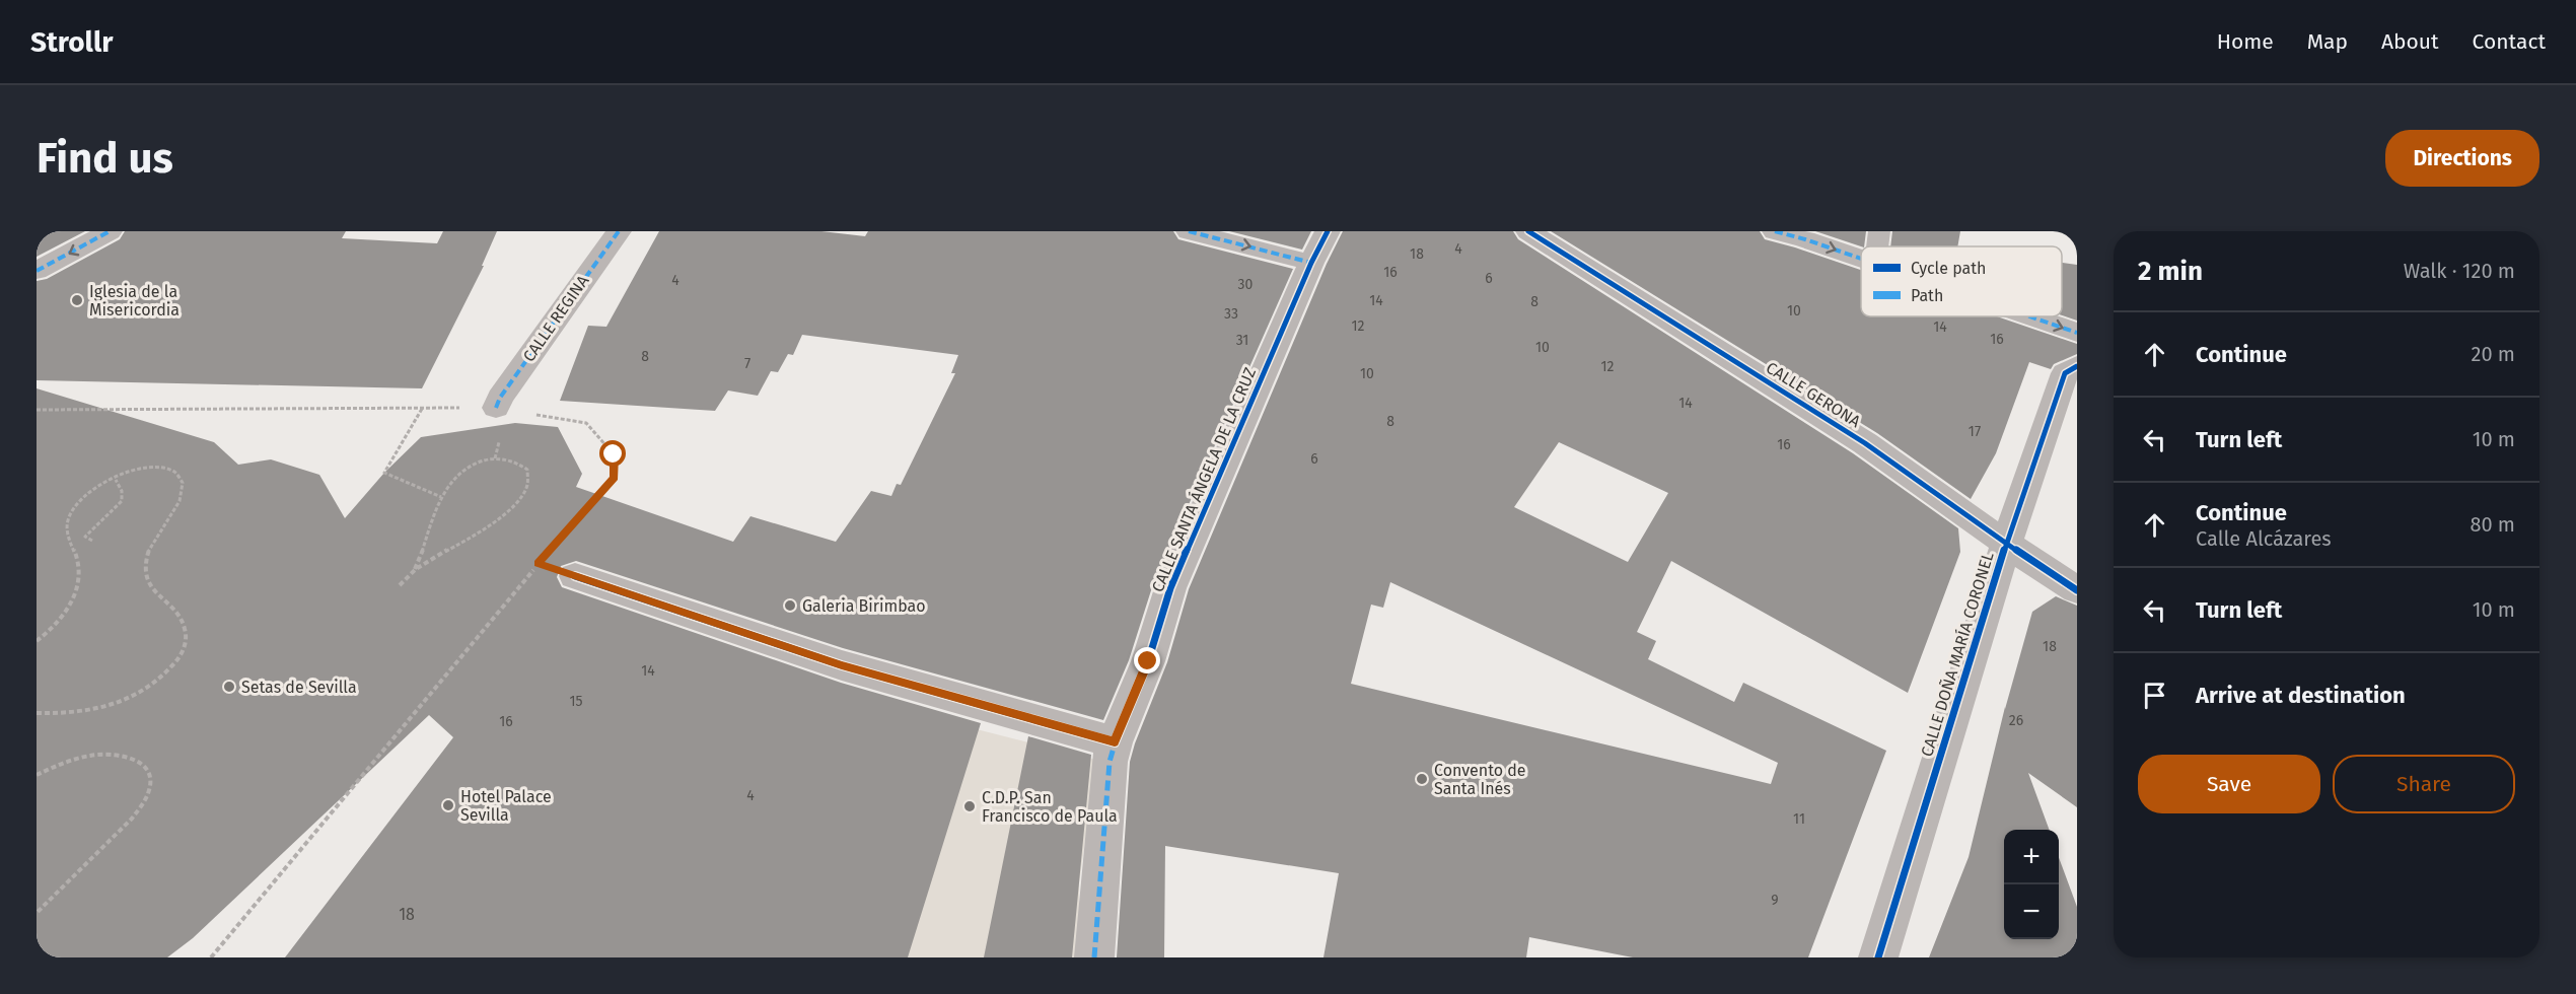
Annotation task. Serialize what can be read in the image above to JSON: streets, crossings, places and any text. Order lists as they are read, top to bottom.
{
  "streets": {
    "street": [
      "CALLE REGINA",
      "CALLE GERONA",
      "CALLE SANTA ÁNGELA DE LA CRUZ",
      "CALLE DOÑA MARÍA CORONEL"
    ]
  },
  "crossings": [
    ["CALLE GERONA", "CALLE DOÑA MARÍA CORONEL"]
  ],
  "places": [
    "Iglesia de la Misericordia",
    "Galeria Birimbao",
    "Setas de Sevilla",
    "Convento de Santa Inés",
    "Hotel Palace Sevilla",
    "C.D.P. San Francisco de Paula"
  ],
  "house_numbers": [
    "4",
    "18",
    "16",
    "6",
    "4",
    "30",
    "14",
    "8",
    "10",
    "33",
    "12",
    "14",
    "16",
    "31",
    "10",
    "8",
    "7",
    "12",
    "10",
    "14",
    "8",
    "17",
    "16",
    "6",
    "18",
    "14",
    "15",
    "26",
    "16",
    "4",
    "11",
    "9",
    "18"
  ],
  "legend": ["Cycle path", "Path"],
  "page": {
    "header": "Strollr",
    "nav": [
      "Home",
      "Map",
      "About",
      "Contact"
    ],
    "buttons": [
      "Directions",
      ["Save", "Share"]
    ],
    "title": "Find us",
    "heading": ["2 min", "Walk · 120 m"],
    "list": [
      ["Continue", "20 m"],
      ["Turn left", "10 m"],
      ["Continue", "Calle Alcázares", "80 m"],
      ["Turn left", "10 m"],
      "Arrive at destination"
    ],
    "map_buttons": ["+", "−"]
  }
}
